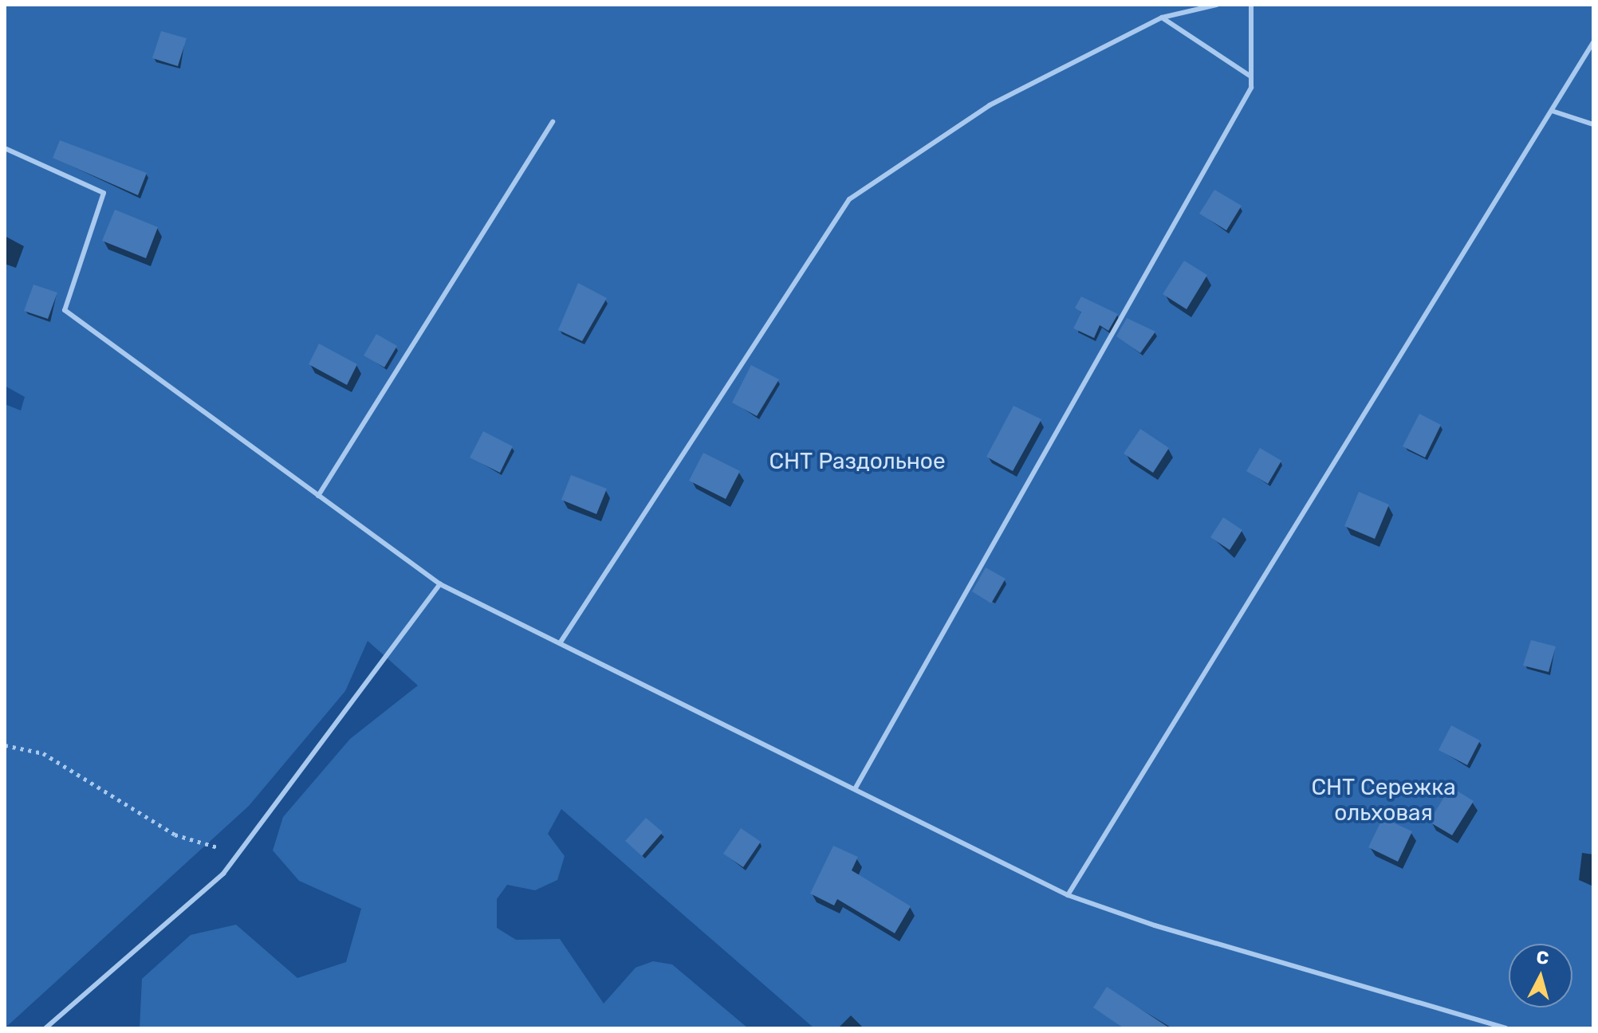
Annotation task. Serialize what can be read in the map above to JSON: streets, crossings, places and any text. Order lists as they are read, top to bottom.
{
  "parks": ["СНТ Раздольное", "СНТ Сережка ольховая"],
  "north": "top"
}
